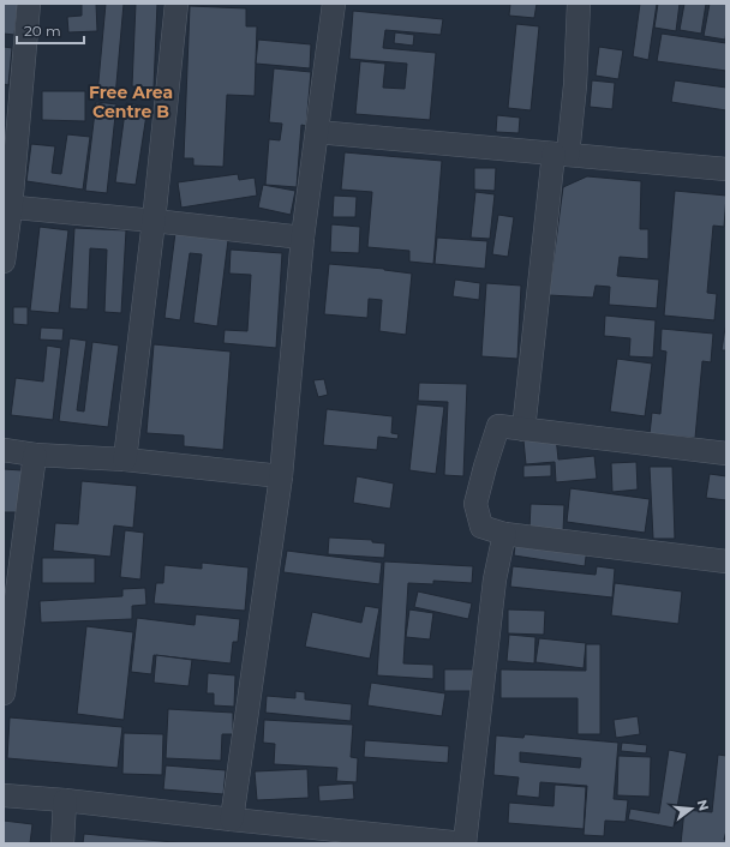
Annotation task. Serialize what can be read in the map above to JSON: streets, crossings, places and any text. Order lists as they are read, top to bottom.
{
  "districts": ["Free Area Centre B"],
  "scale_bar": "20 m",
  "north": "right"
}
